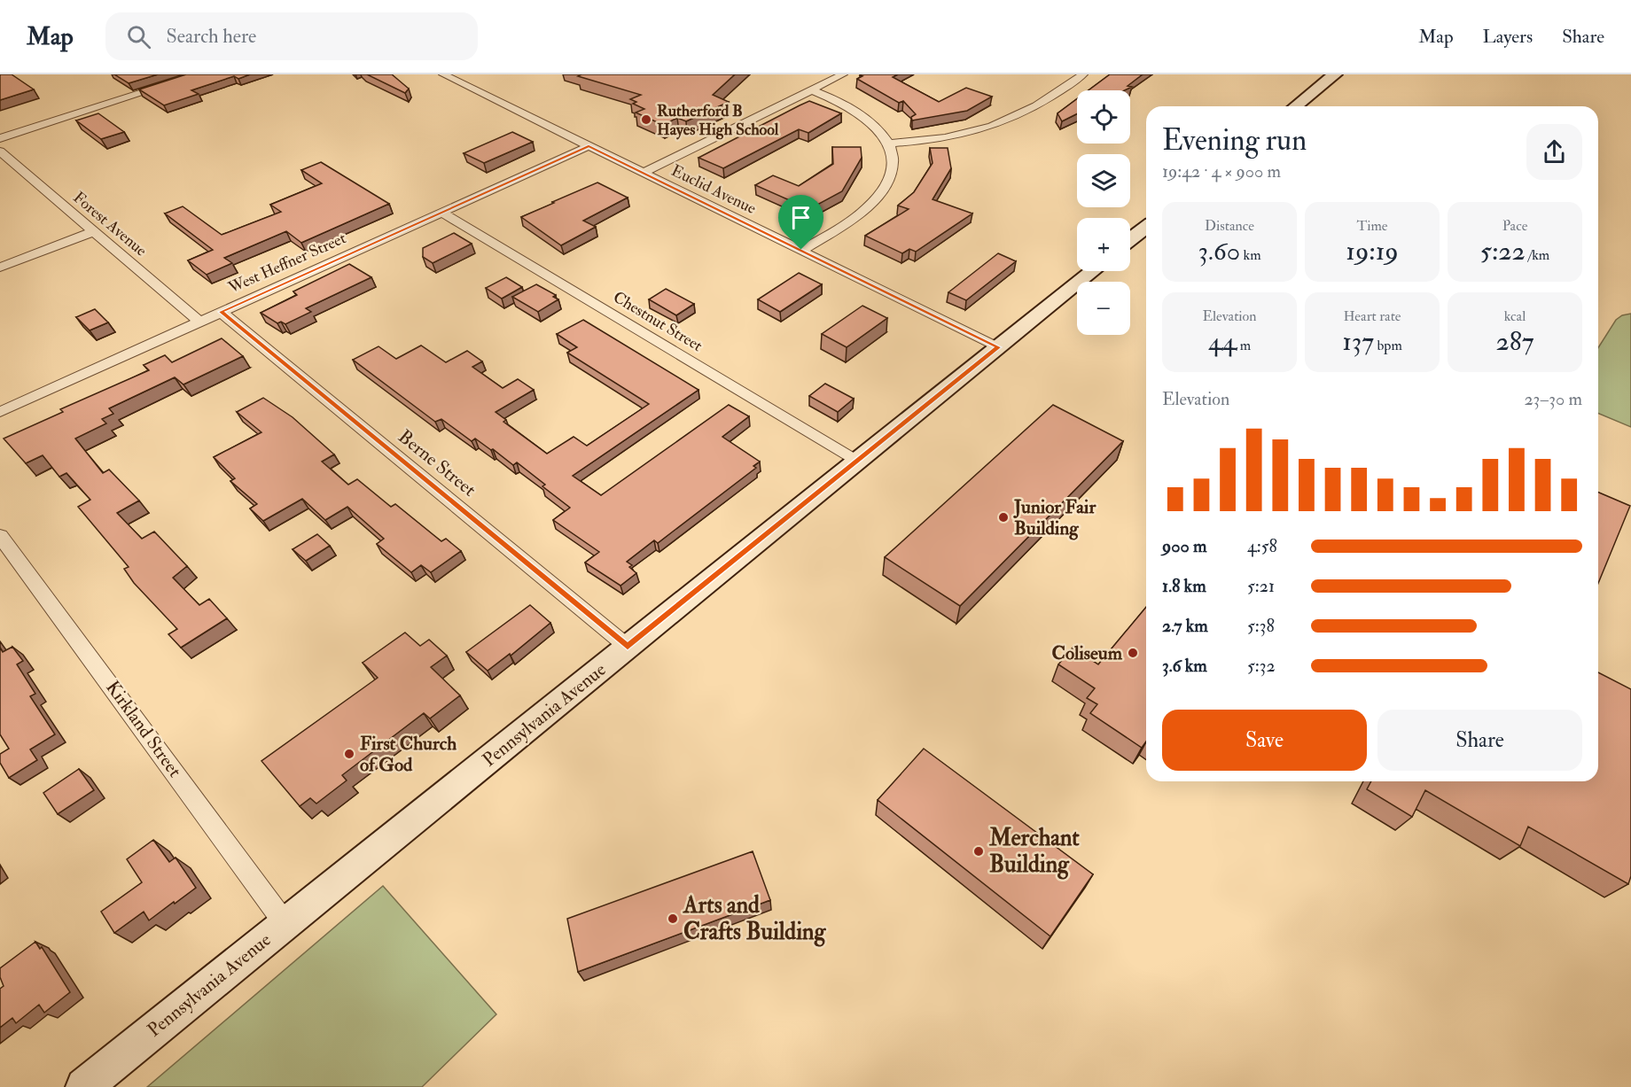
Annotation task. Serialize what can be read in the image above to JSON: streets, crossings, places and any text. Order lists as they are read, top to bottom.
{
  "streets": {
    "street": [
      "Euclid Avenue",
      "Forest Avenue",
      "West Heffner Street",
      "Chestnut Street",
      "Berne Street",
      "Pennsylvania Avenue",
      "Kirkland Street"
    ]
  },
  "crossings": [
    ["Euclid Avenue", "West Heffner Street"],
    ["Euclid Avenue", "Pennsylvania Avenue"],
    ["Forest Avenue", "West Heffner Street"],
    ["West Heffner Street", "Chestnut Street"],
    ["West Heffner Street", "Berne Street"],
    ["Chestnut Street", "Pennsylvania Avenue"],
    ["Berne Street", "Pennsylvania Avenue"],
    ["Pennsylvania Avenue", "Kirkland Street"]
  ],
  "places": [
    "Rutherford B Hayes High School",
    "Junior Fair Building",
    "Coliseum",
    "First Church of God",
    "Merchant Building",
    "Arts and Crafts Building"
  ],
  "page": {
    "header": "Map",
    "search": "Search here",
    "nav": ["Map", "Layers", "Share"],
    "map_buttons": ["+", "−"],
    "heading": ["Evening run", "19:42 · 4 × 900 m"],
    "stats": [
      ["Distance", "3.60 km"],
      ["Time", "19:19"],
      ["Pace", "5:22 /km"],
      ["Elevation", "44 m"],
      ["Heart rate", "137 bpm"],
      ["kcal", "287"]
    ],
    "chart": ["Elevation", "23–30 m"],
    "list": [
      {
        "name": "900 m",
        "note": "4:58"
      },
      {
        "name": "1.8 km",
        "note": "5:21"
      },
      {
        "name": "2.7 km",
        "note": "5:38"
      },
      {
        "name": "3.6 km",
        "note": "5:32"
      }
    ],
    "buttons": ["Save", "Share"]
  }
}
